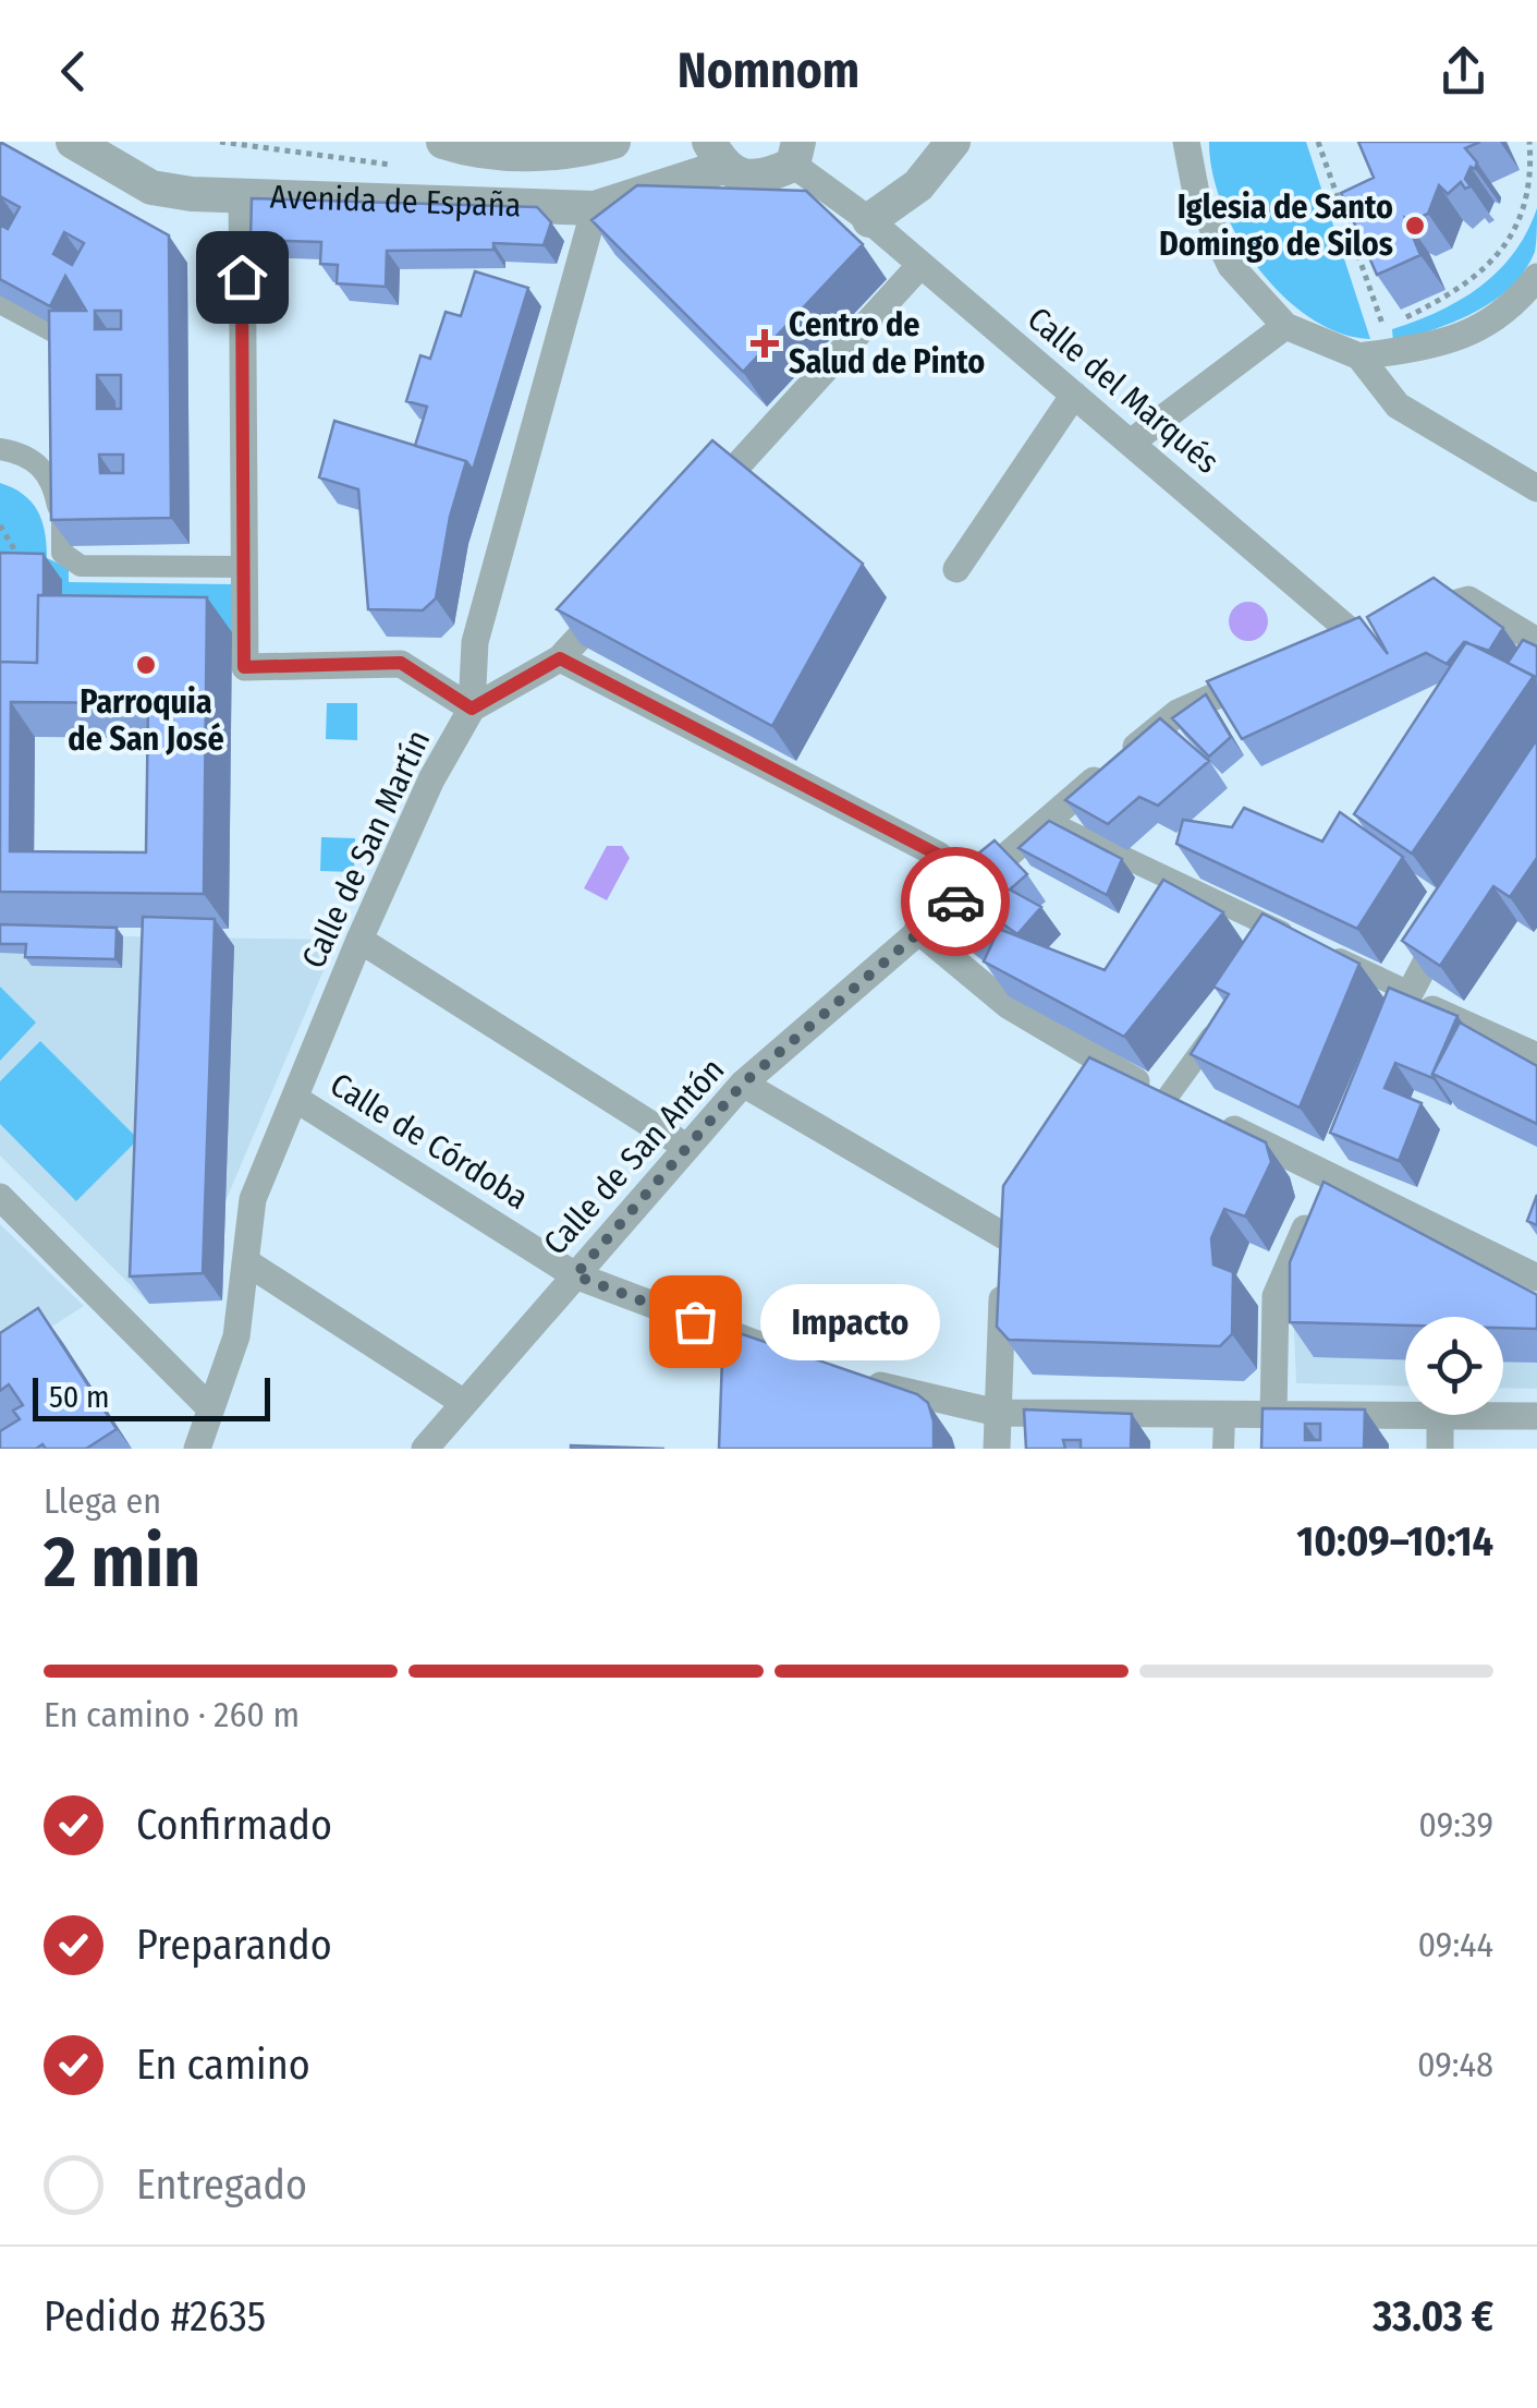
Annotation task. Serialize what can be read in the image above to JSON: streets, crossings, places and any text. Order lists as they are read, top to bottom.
{
  "streets": {
    "street": [
      "Avenida de España",
      "Calle del Marqués",
      "Calle de San Martín",
      "Calle de Córdoba",
      "Calle de San Antón"
    ]
  },
  "crossings": [
    ["Avenida de España", "Calle de San Martín"],
    ["Calle de San Martín", "Calle de Córdoba"],
    ["Calle de Córdoba", "Calle de San Antón"]
  ],
  "places": {
    "other": ["Iglesia de Santo Domingo de Silos", "Parroquia de San José", "Impacto"],
    "health": ["Centro de Salud de Pinto"]
  },
  "scale_bar": "50 m",
  "page": {
    "header": "Nomnom",
    "bubble": "Impacto",
    "scale": "50 m",
    "heading": ["2 min", "Llega en", "10:09–10:14"],
    "panel": ["Pedido #2635", "33.03 €"],
    "bar": "En camino · 260 m",
    "list": [
      ["Confirmado", "09:39"],
      ["Preparando", "09:44"],
      ["En camino", "09:48"],
      "Entregado"
    ]
  }
}
